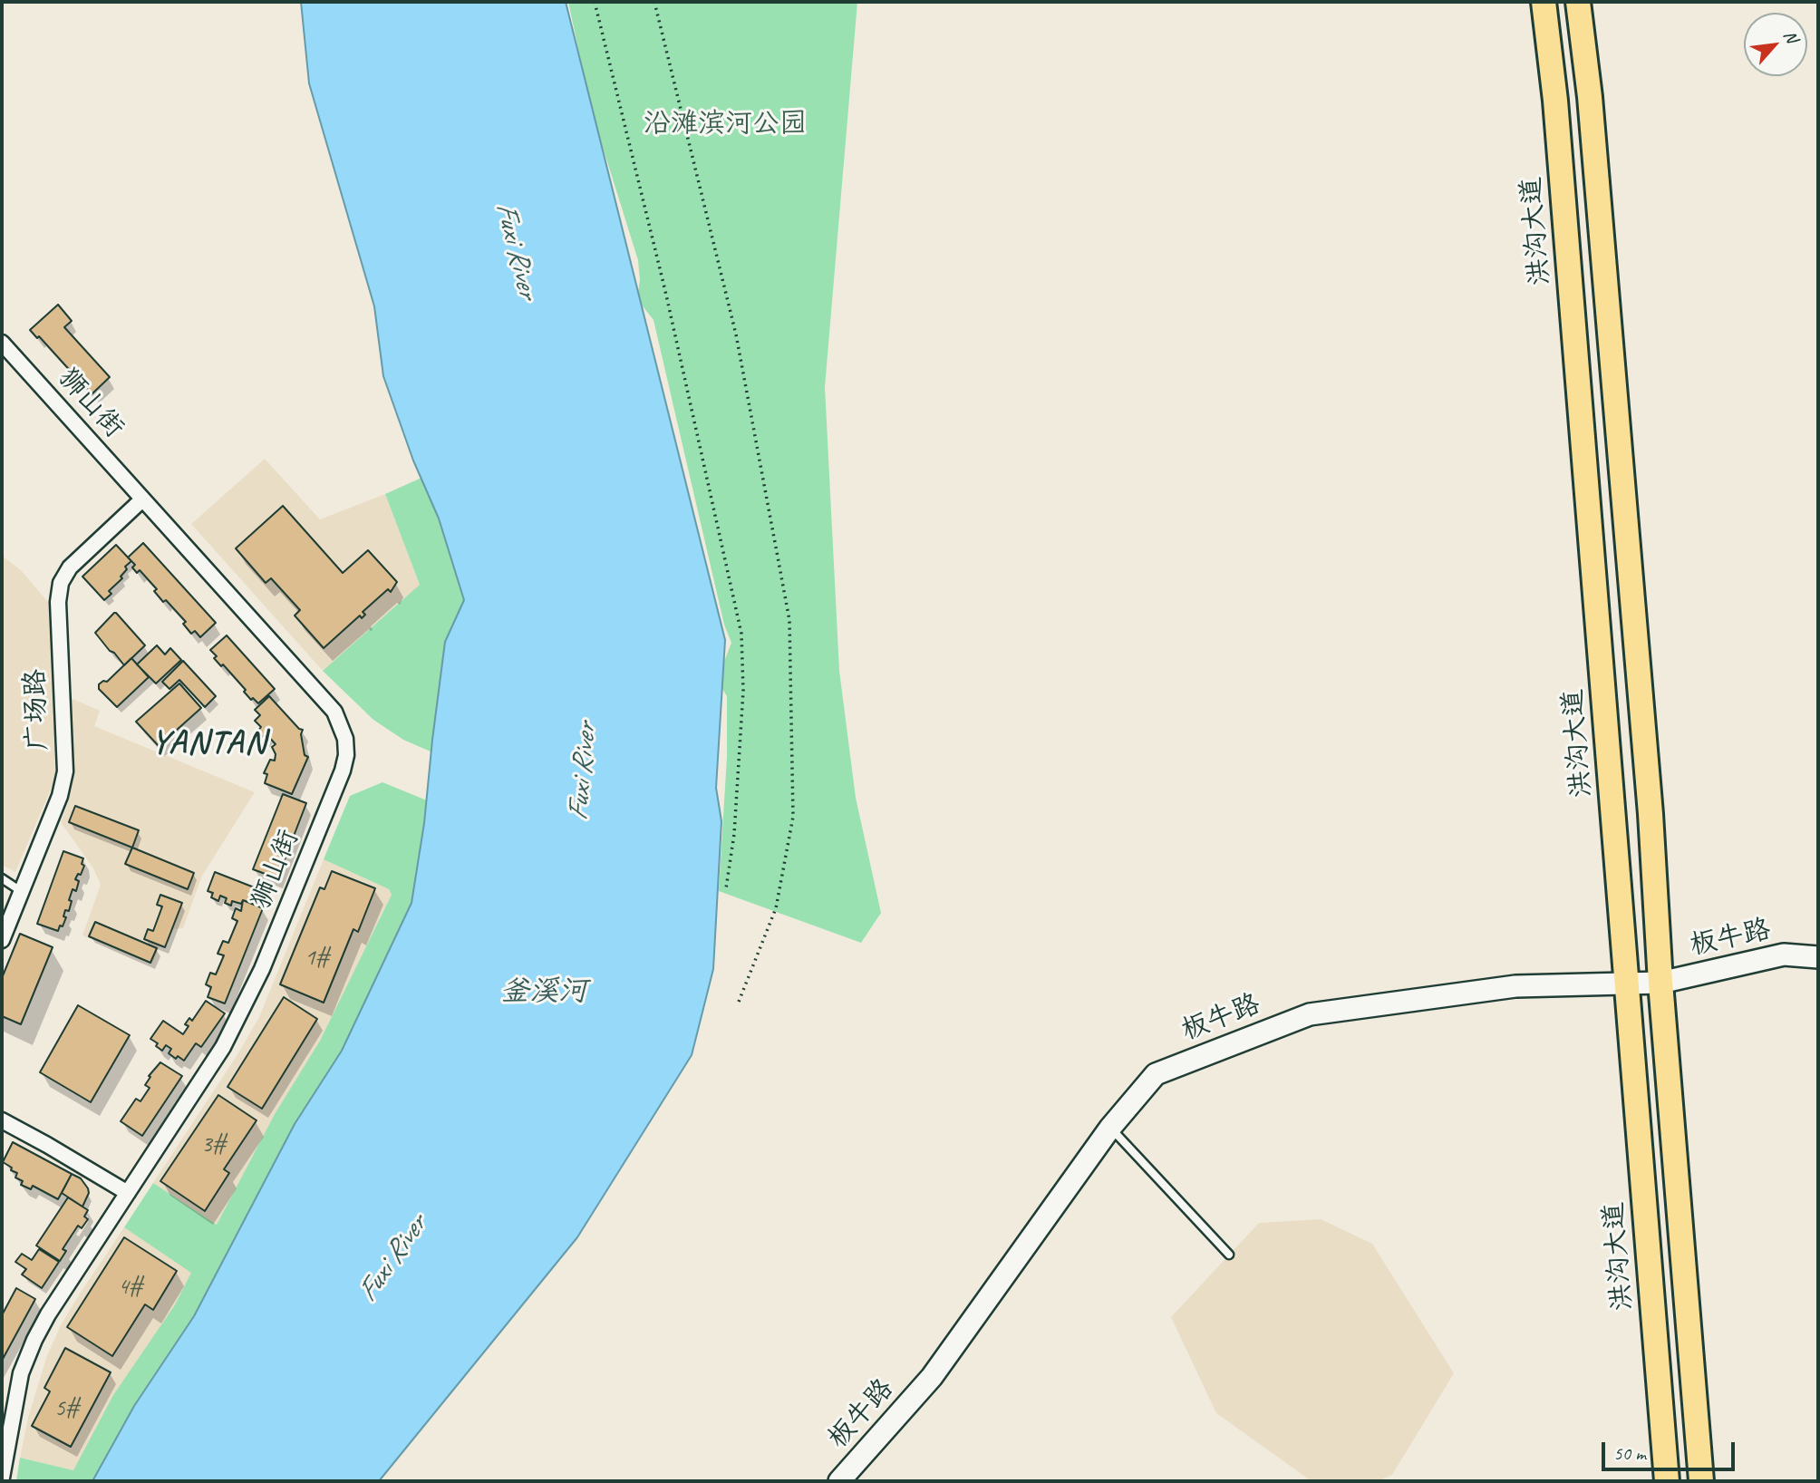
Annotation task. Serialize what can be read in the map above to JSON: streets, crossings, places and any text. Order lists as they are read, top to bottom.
{
  "streets": {
    "main road": ["洪沟大道", "板牛路"],
    "street": ["狮山街", "广场路"]
  },
  "crossings": [
    ["洪沟大道", "板牛路"],
    ["狮山街", "广场路"]
  ],
  "districts": ["YANTAN"],
  "water": ["Fuxi River", "釜溪河"],
  "parks": ["沿滩滨河公园"],
  "house_numbers": [
    "1#",
    "3#",
    "4#",
    "5#"
  ],
  "scale_bar": "50 m",
  "north": "top right"
}
